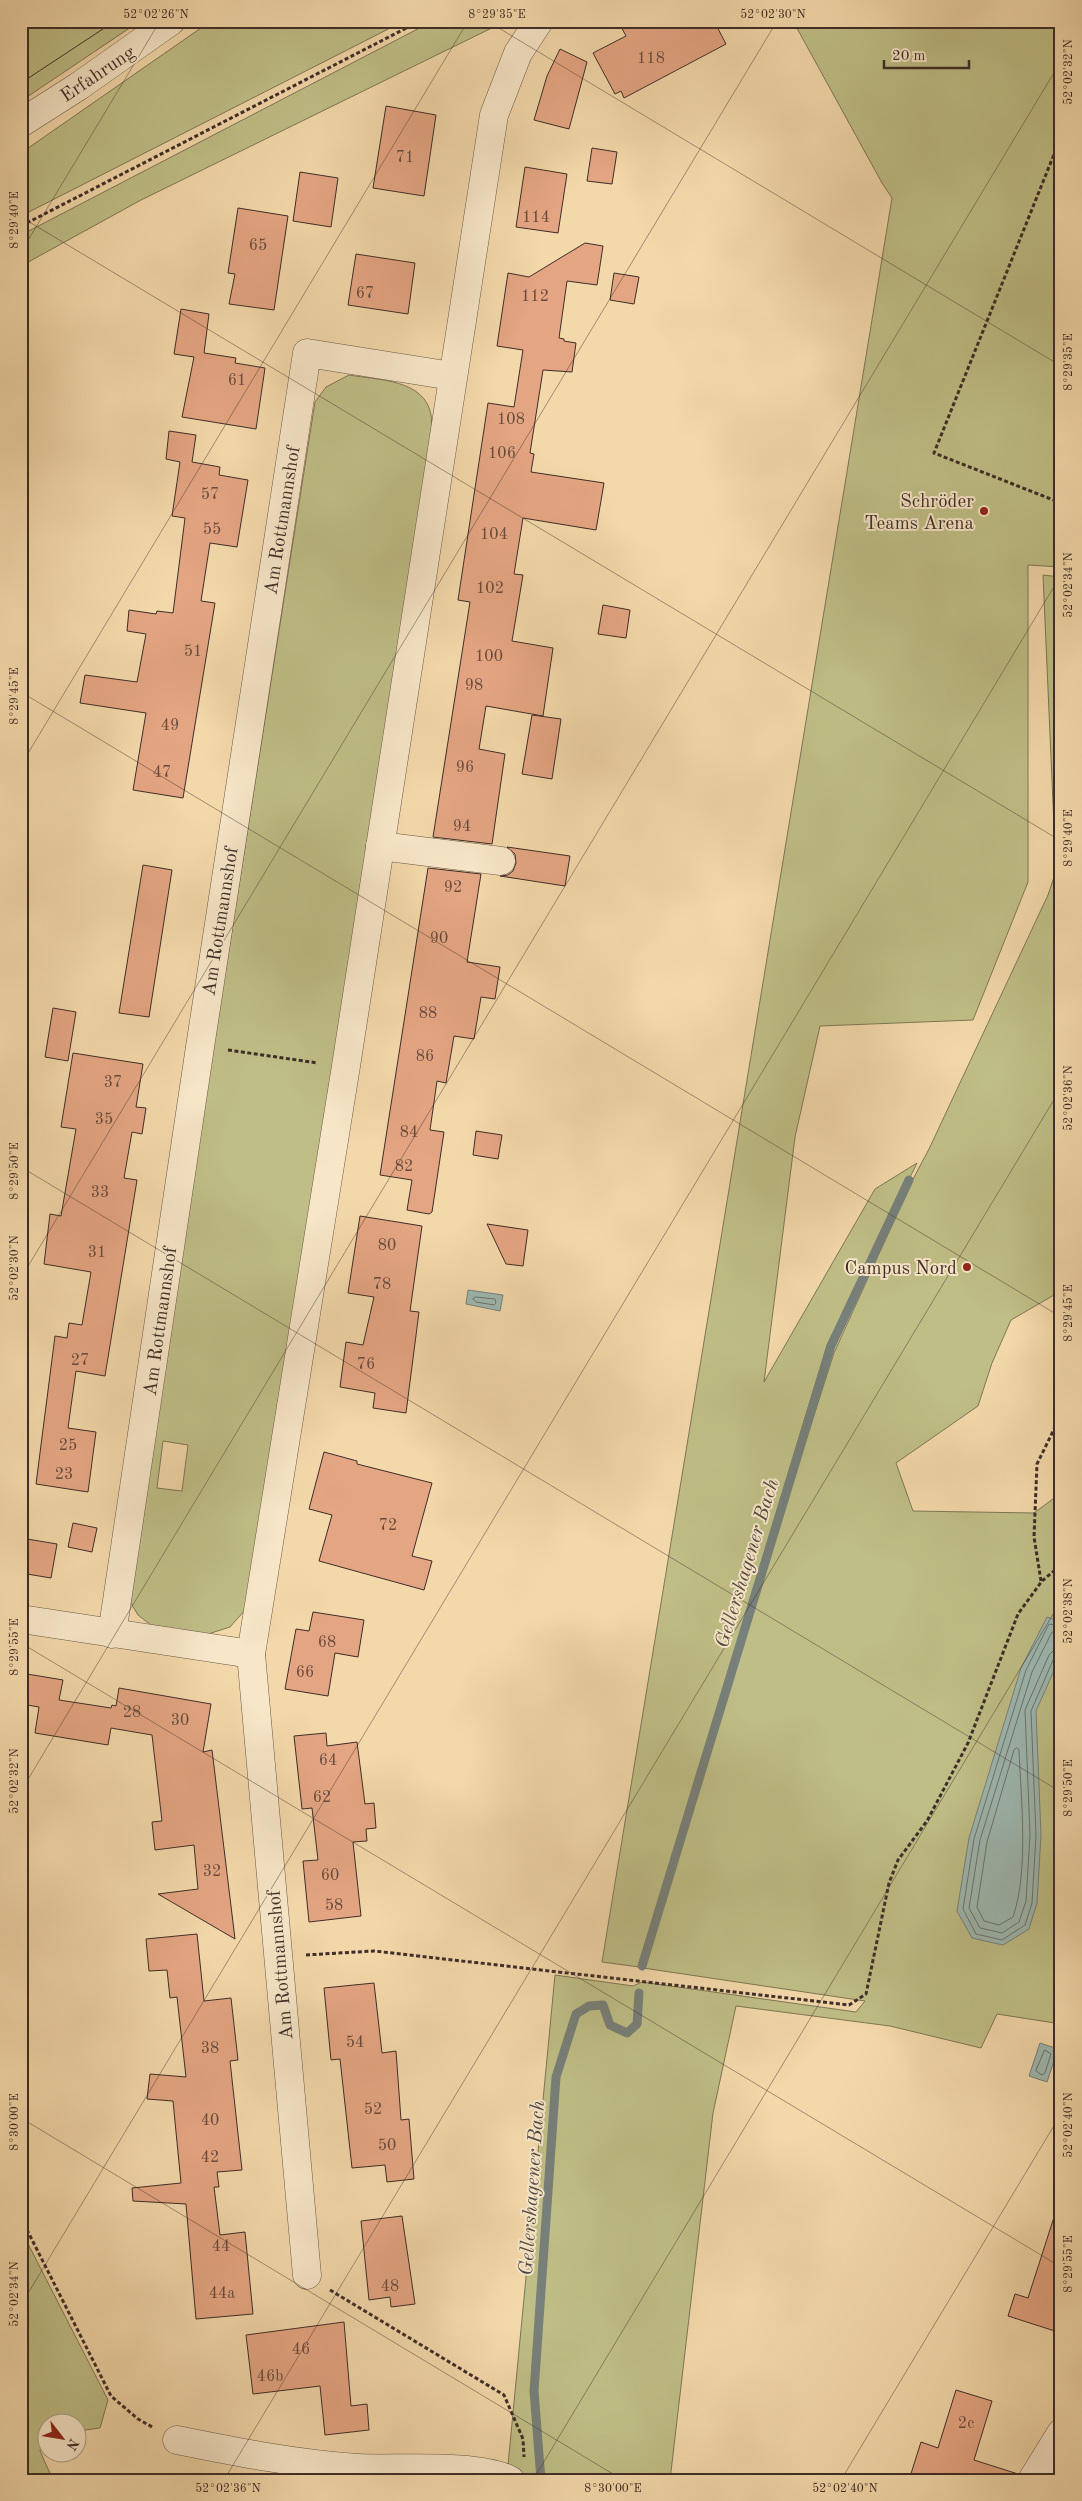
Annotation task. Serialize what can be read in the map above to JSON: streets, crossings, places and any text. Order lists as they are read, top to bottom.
{
  "streets": {
    "street": ["Erfahrung", "Am Rottmannshof"]
  },
  "water": ["Gellershagener Bach"],
  "places": ["Schröder Teams Arena", "Campus Nord"],
  "house_numbers": [
    "118",
    "71",
    "114",
    "65",
    "67",
    "112",
    "61",
    "108",
    "106",
    "57",
    "55",
    "104",
    "102",
    "51",
    "100",
    "98",
    "49",
    "96",
    "47",
    "94",
    "92",
    "90",
    "88",
    "86",
    "37",
    "35",
    "84",
    "82",
    "33",
    "80",
    "31",
    "78",
    "27",
    "76",
    "25",
    "23",
    "72",
    "68",
    "66",
    "28",
    "30",
    "64",
    "62",
    "32",
    "60",
    "58",
    "54",
    "38",
    "52",
    "40",
    "50",
    "42",
    "44",
    "48",
    "44a",
    "46",
    "46b",
    "2c"
  ],
  "scale_bar": "20 m",
  "north": "bottom right",
  "coordinates": [
    "52°02'26\"N",
    "8°29'35\"E",
    "52°02'30\"N",
    "52°02'32\"N",
    "8°29'40\"E",
    "52°02'34\"N",
    "8°29'45\"E",
    "52°02'36\"N",
    "8°29'50\"E",
    "52°02'38\"N",
    "8°29'55\"E",
    "8°30'00\"E",
    "52°02'40\"N"
  ]
}
